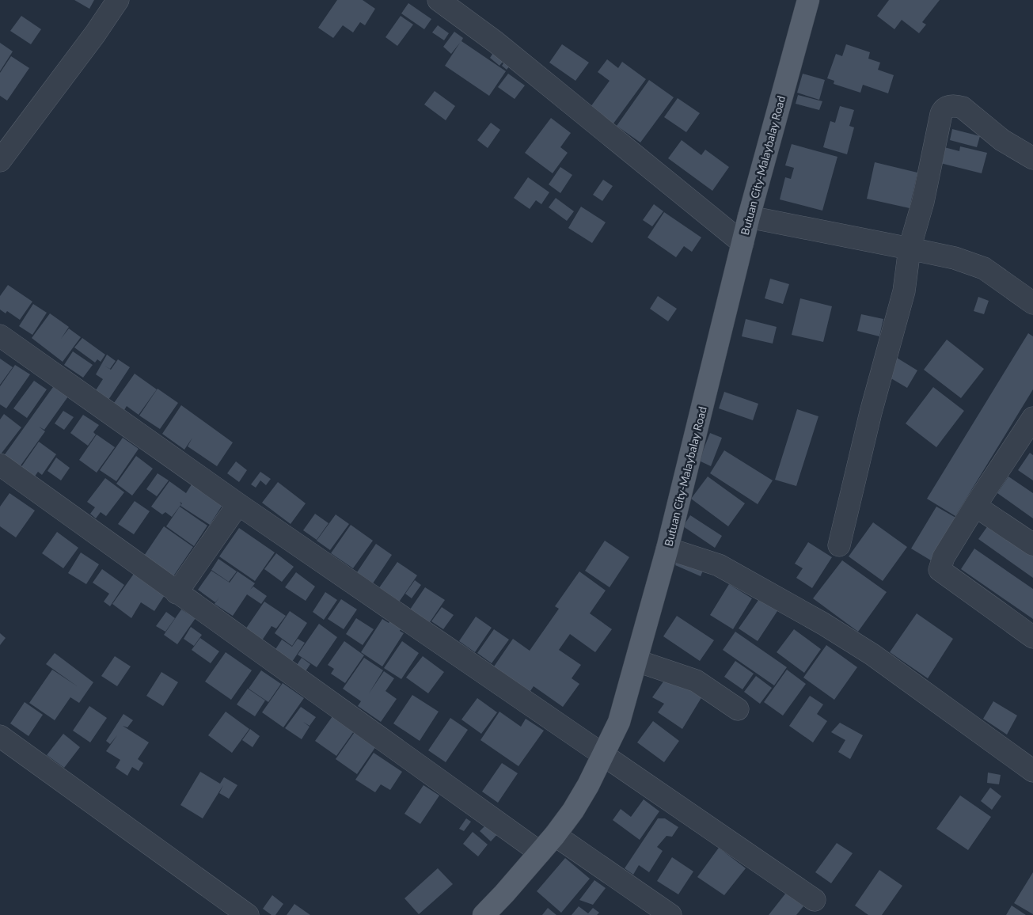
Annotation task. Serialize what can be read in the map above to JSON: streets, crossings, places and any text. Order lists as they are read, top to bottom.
{
  "streets": {
    "main road": ["Butuan City-Malaybalay Road"]
  }
}
